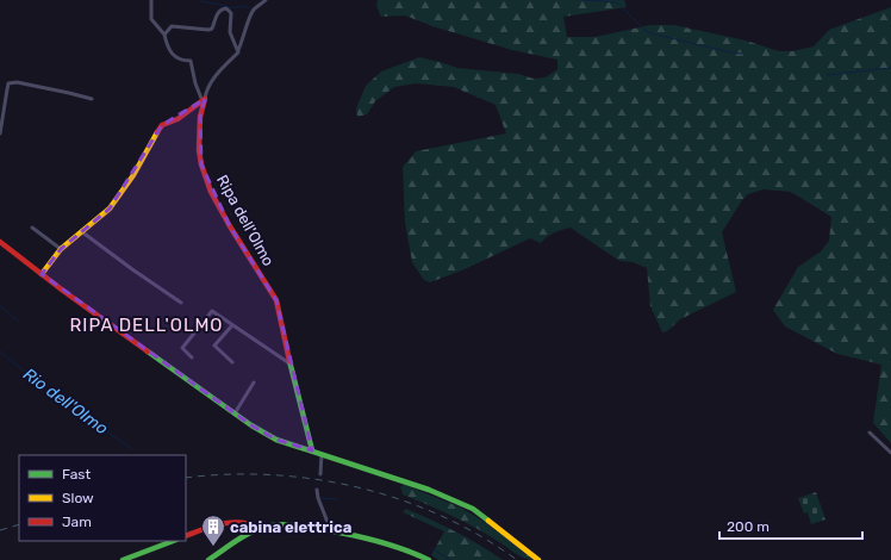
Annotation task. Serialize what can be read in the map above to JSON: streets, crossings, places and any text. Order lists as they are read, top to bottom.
{
  "streets": {
    "main road": ["Ripa dell'Olmo"]
  },
  "districts": ["RIPA DELL'OLMO"],
  "water": ["Rio dell'Olmo"],
  "places": {
    "building": ["cabina elettrica"]
  },
  "legend": ["Fast", "Slow", "Jam"],
  "scale_bar": "200 m"
}
